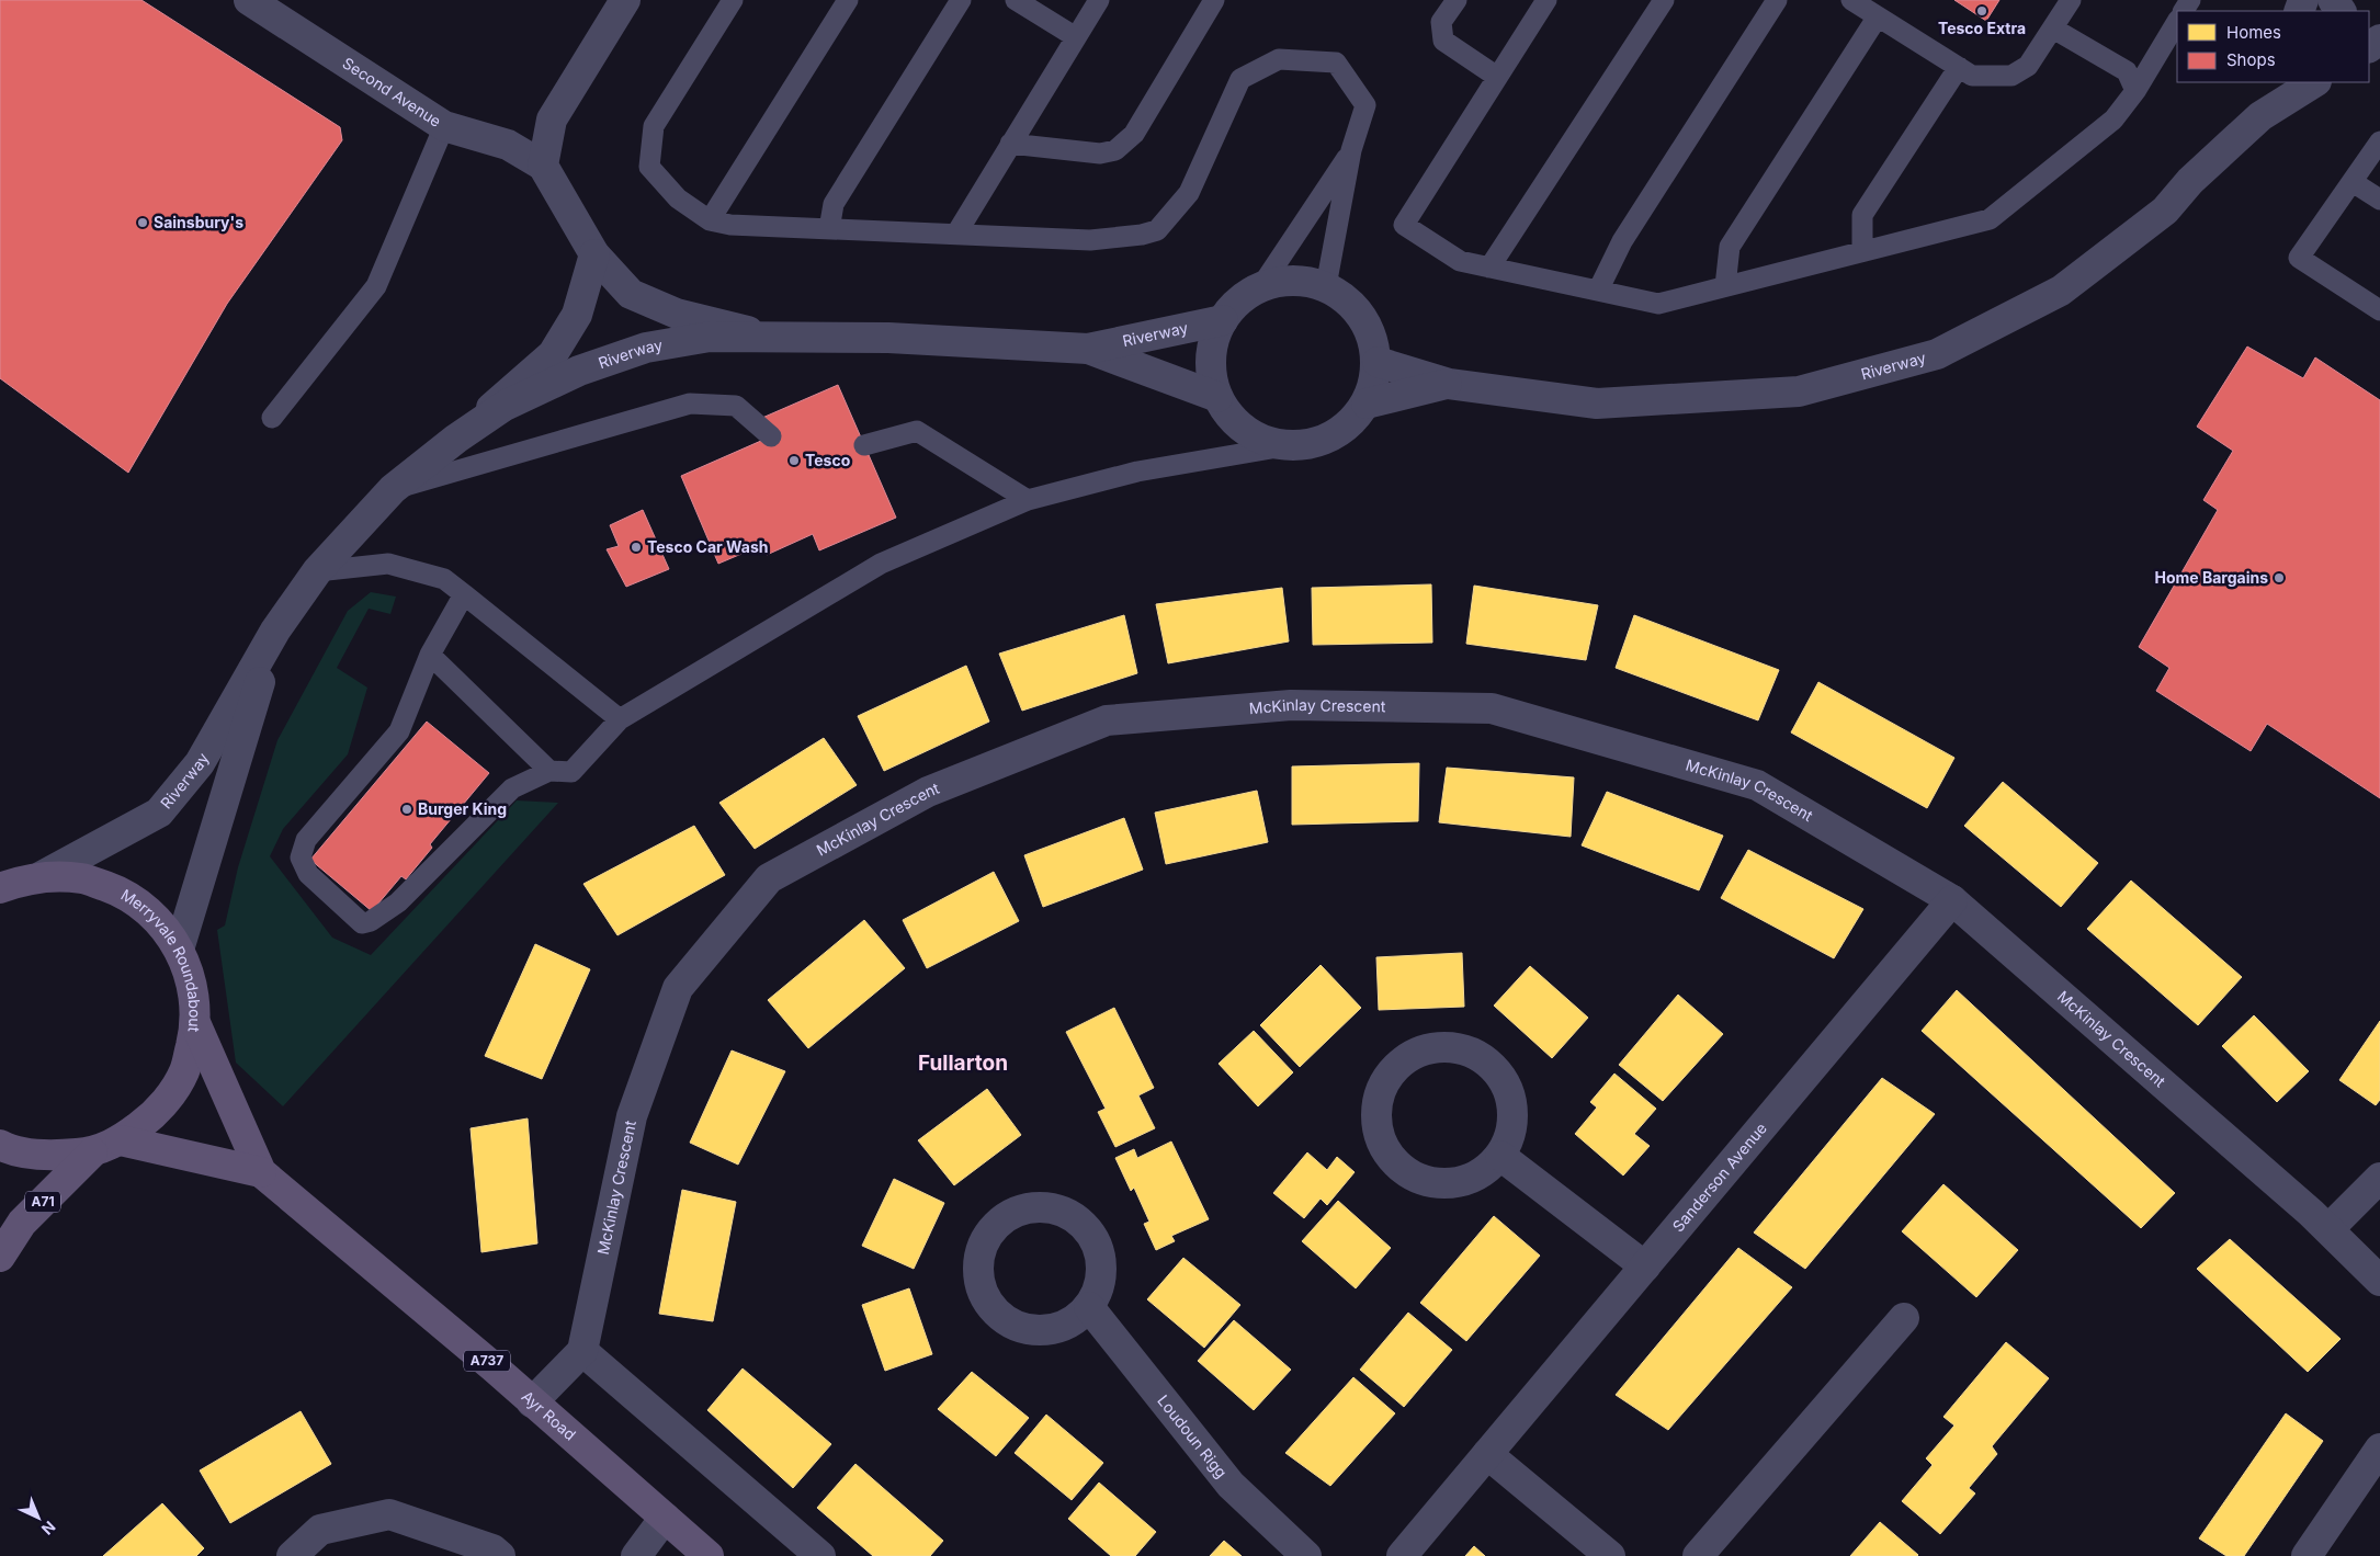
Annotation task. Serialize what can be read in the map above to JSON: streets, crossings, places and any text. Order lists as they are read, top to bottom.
{
  "streets": {
    "main road": [
      "Merryvale Roundabout",
      "A71",
      "A737",
      "Ayr Road"
    ],
    "street": [
      "Second Avenue",
      "Riverway",
      "McKinlay Crescent",
      "Sanderson Avenue",
      "Loudoun Rigg"
    ]
  },
  "crossings": [
    ["Riverway", "Merryvale Roundabout"],
    ["McKinlay Crescent", "Sanderson Avenue"],
    ["Merryvale Roundabout", "A71"],
    ["Merryvale Roundabout", "A737"],
    ["A737", "Ayr Road"]
  ],
  "districts": ["Fullarton"],
  "places": [
    "Tesco Extra",
    "Sainsbury's",
    "Tesco",
    "Tesco Car Wash",
    "Home Bargains",
    "Burger King"
  ],
  "legend": ["Homes", "Shops"],
  "north": "bottom right"
}
